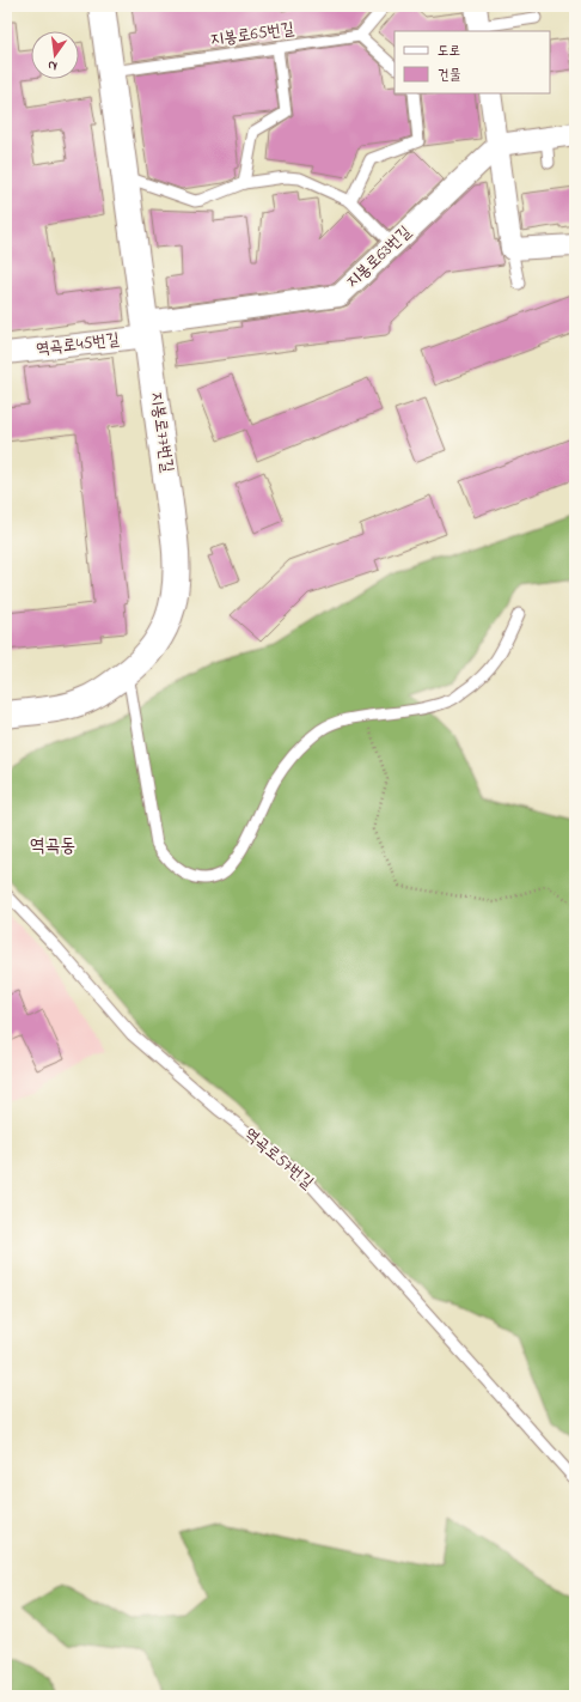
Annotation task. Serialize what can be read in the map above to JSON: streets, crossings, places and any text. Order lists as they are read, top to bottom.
{
  "streets": {
    "street": ["지봉로63번길", "역곡로45번길", "지봉로77번길"],
    "lane": ["지봉로65번길", "역곡로57번길"]
  },
  "crossings": [
    ["지봉로65번길", "지봉로77번길"],
    ["지봉로63번길", "역곡로45번길"],
    ["지봉로63번길", "지봉로77번길"],
    ["역곡로45번길", "지봉로77번길"]
  ],
  "districts": ["역곡동"],
  "legend": ["도로", "건물"],
  "north": "bottom"
}
